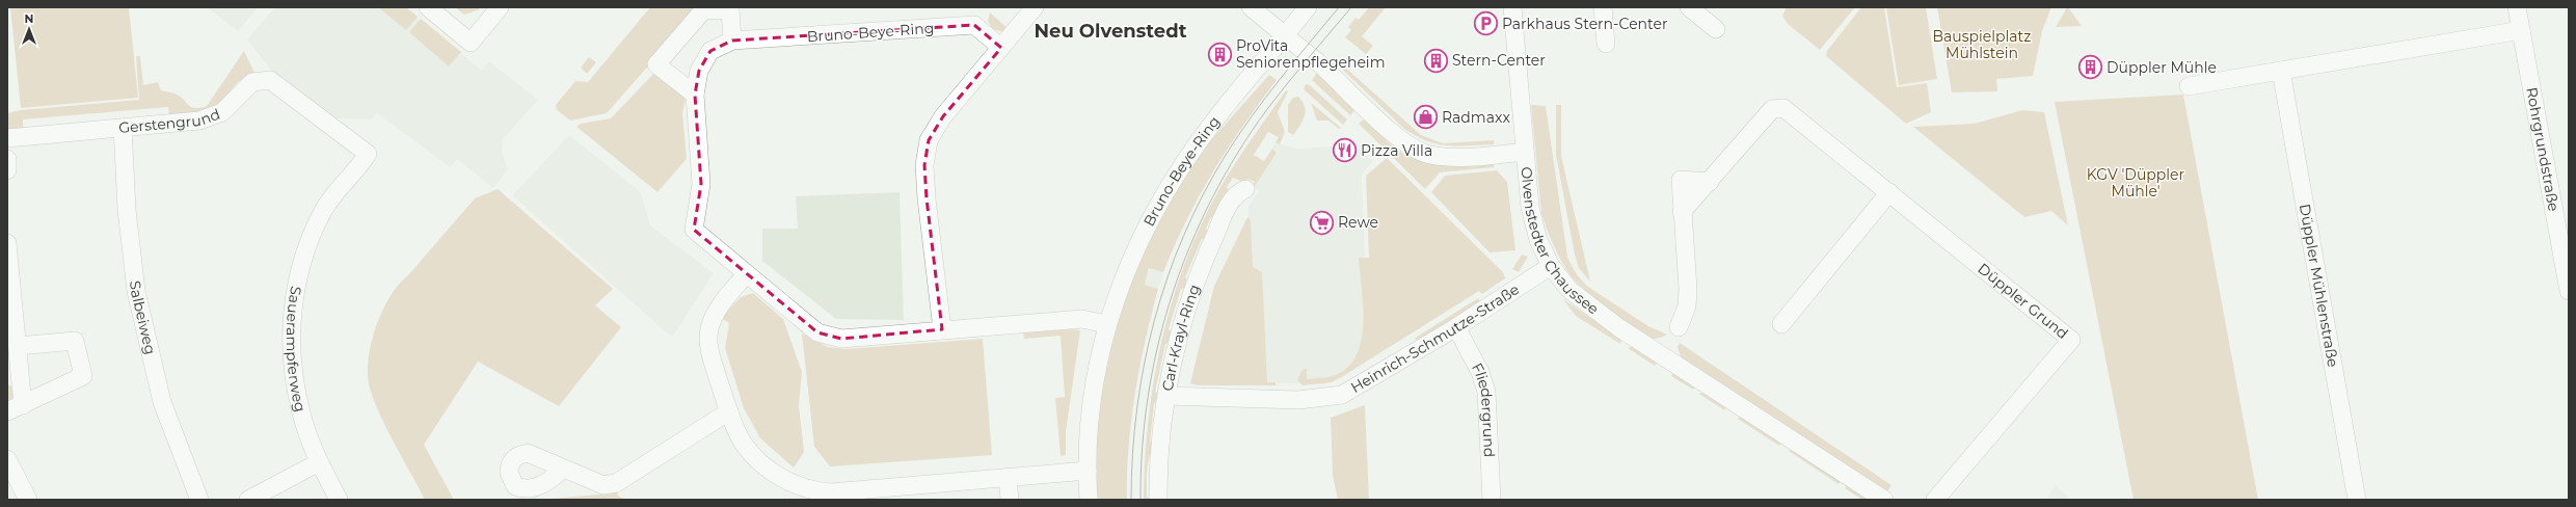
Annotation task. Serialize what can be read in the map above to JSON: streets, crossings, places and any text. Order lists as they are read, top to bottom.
{
  "streets": {
    "street": [
      "Bruno-Beye-Ring",
      "Gerstengrund",
      "Rohrgrundstraße",
      "Olvenstedter Chaussee",
      "Düppler Mühlenstraße",
      "Düppler Grund",
      "Salbeiweg",
      "Carl-Krayl-Ring",
      "Heinrich-Schmutze-Straße",
      "Sauerampferweg",
      "Fliedergrund"
    ]
  },
  "crossings": [
    ["Bruno-Beye-Ring", "Olvenstedter Chaussee"],
    ["Gerstengrund", "Salbeiweg"],
    ["Gerstengrund", "Sauerampferweg"],
    ["Olvenstedter Chaussee", "Heinrich-Schmutze-Straße"],
    ["Carl-Krayl-Ring", "Heinrich-Schmutze-Straße"],
    ["Heinrich-Schmutze-Straße", "Fliedergrund"]
  ],
  "districts": ["Neu Olvenstedt"],
  "parks": ["Bauspielplatz Mühlstein", "KGV 'Düppler Mühle'"],
  "places": {
    "parking": ["Parkhaus Stern-Center"],
    "building": ["ProVita Seniorenpflegeheim", "Stern-Center", "Düppler Mühle"],
    "shop": ["Radmaxx"],
    "restaurant": ["Pizza Villa"],
    "supermarket": ["Rewe"]
  },
  "north": "top"
}
